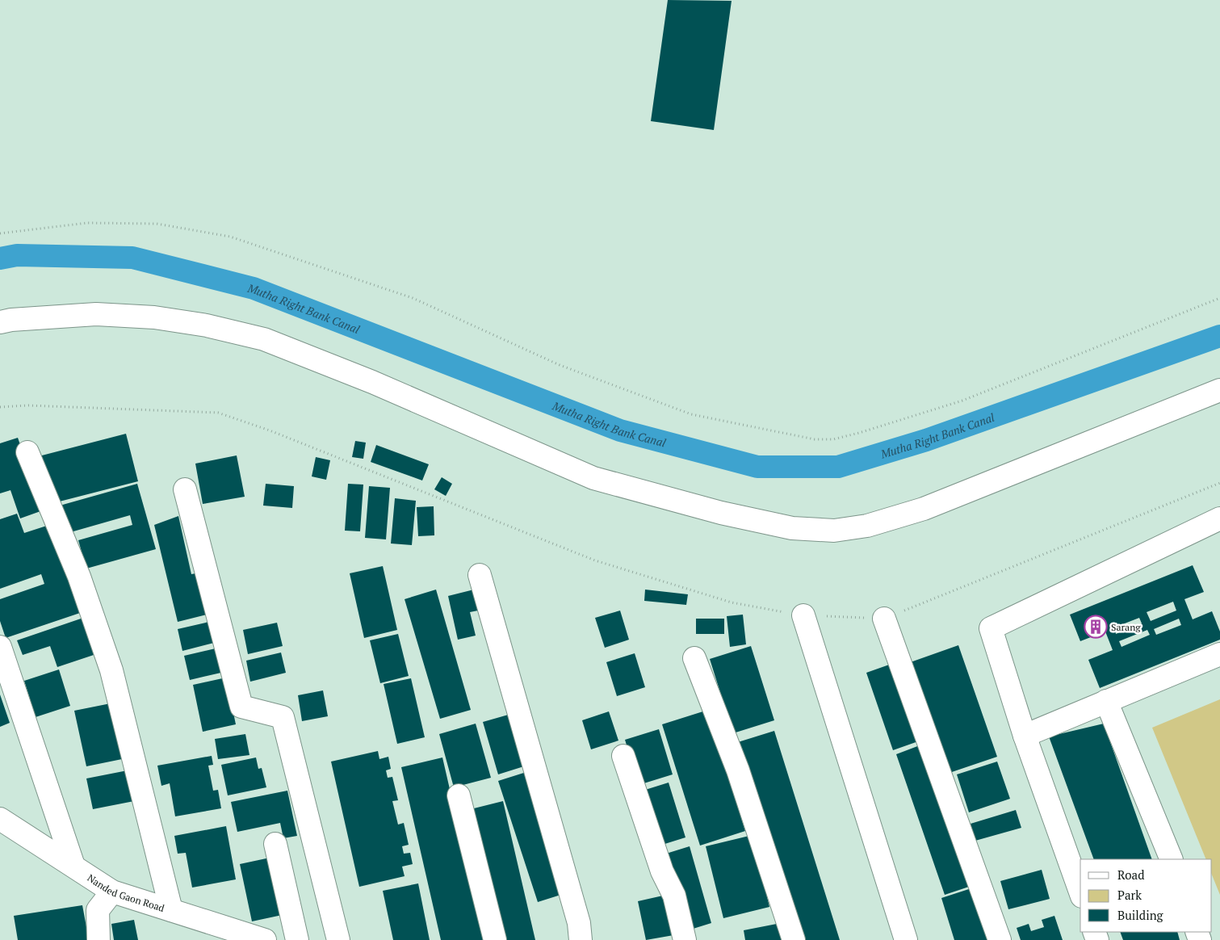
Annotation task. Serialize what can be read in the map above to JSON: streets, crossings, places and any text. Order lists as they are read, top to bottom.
{
  "streets": {
    "street": ["Nanded Gaon Road"]
  },
  "water": ["Mutha Right Bank Canal"],
  "places": {
    "building": ["Sarang"]
  },
  "legend": ["Road", "Park", "Building"]
}
